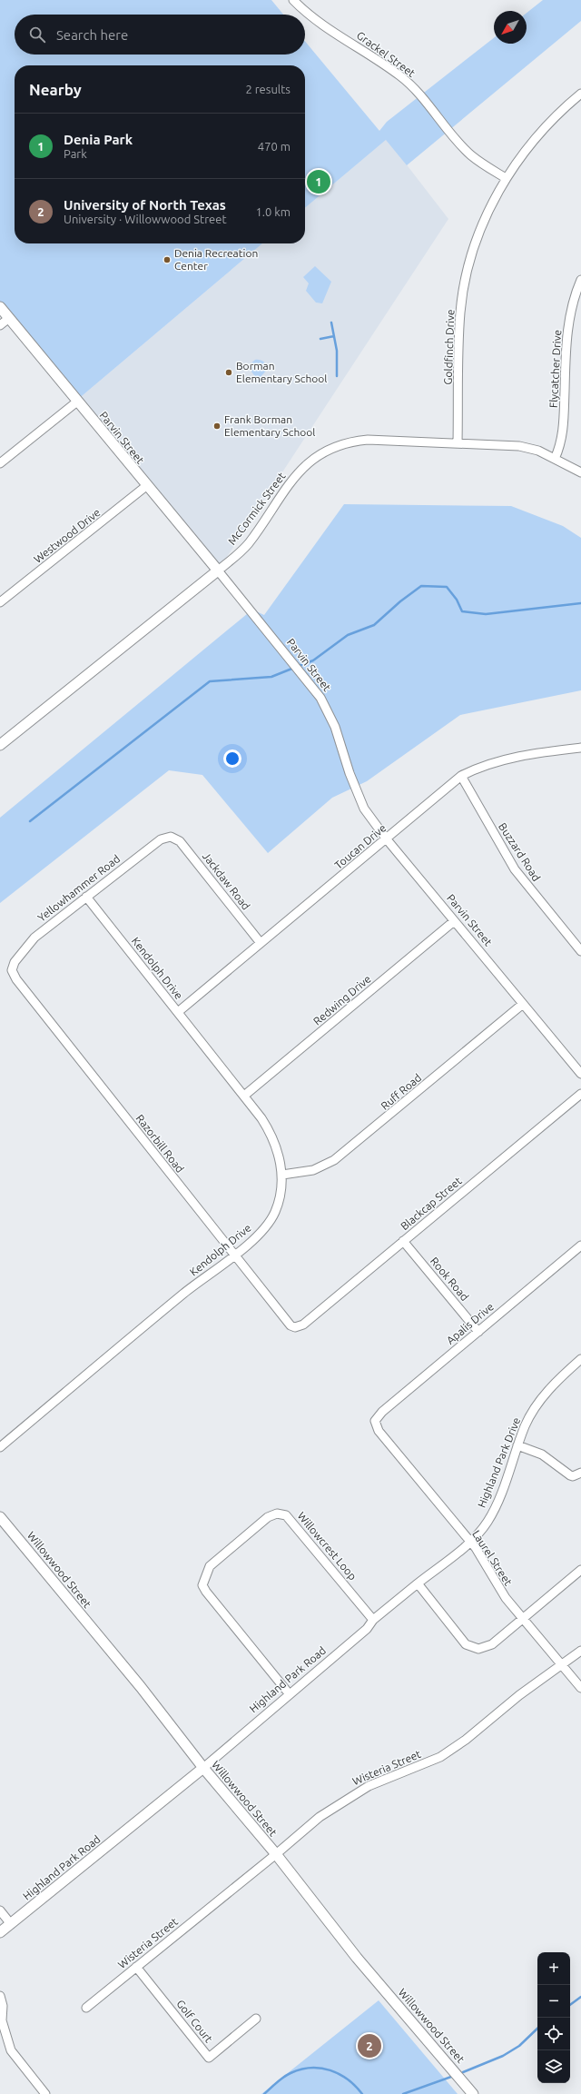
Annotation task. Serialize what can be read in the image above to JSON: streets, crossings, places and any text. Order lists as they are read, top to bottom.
{
  "streets": {
    "street": [
      "Grackel Street",
      "Goldfinch Drive",
      "Flycatcher Drive",
      "Parvin Street",
      "McCormick Street",
      "Westwood Drive",
      "Toucan Drive",
      "Buzzard Road",
      "Jackdaw Road",
      "Yellowhammer Road",
      "Kendolph Drive",
      "Redwing Drive",
      "Ruff Road",
      "Razorbill Road",
      "Blackcap Street",
      "Rook Road",
      "Apalis Drive",
      "Highland Park Drive",
      "Willowcrest Loop",
      "Laurel Street",
      "Willowwood Street",
      "Highland Park Road",
      "Wisteria Street",
      "Golf Court"
    ]
  },
  "crossings": [
    ["Grackel Street", "Goldfinch Drive"],
    ["Goldfinch Drive", "McCormick Street"],
    ["Flycatcher Drive", "McCormick Street"],
    ["Parvin Street", "McCormick Street"],
    ["Parvin Street", "Westwood Drive"],
    ["Parvin Street", "Toucan Drive"],
    ["Parvin Street", "Redwing Drive"],
    ["Parvin Street", "Ruff Road"],
    ["Toucan Drive", "Buzzard Road"],
    ["Toucan Drive", "Jackdaw Road"],
    ["Toucan Drive", "Kendolph Drive"],
    ["Jackdaw Road", "Yellowhammer Road"],
    ["Yellowhammer Road", "Kendolph Drive"],
    ["Yellowhammer Road", "Razorbill Road"],
    ["Kendolph Drive", "Redwing Drive"],
    ["Kendolph Drive", "Ruff Road"],
    ["Kendolph Drive", "Razorbill Road"],
    ["Razorbill Road", "Blackcap Street"],
    ["Blackcap Street", "Rook Road"],
    ["Rook Road", "Apalis Drive"],
    ["Apalis Drive", "Laurel Street"],
    ["Highland Park Drive", "Laurel Street"],
    ["Highland Park Drive", "Highland Park Road"],
    ["Willowcrest Loop", "Highland Park Road"],
    ["Laurel Street", "Wisteria Street"],
    ["Willowwood Street", "Highland Park Road"],
    ["Willowwood Street", "Wisteria Street"],
    ["Wisteria Street", "Golf Court"]
  ],
  "places": ["Denia Recreation Center", "Borman Elementary School", "Frank Borman Elementary School"],
  "north": "bottom left",
  "page": {
    "search": "Search here",
    "heading": ["Nearby", "2 results"],
    "list": [
      {
        "mark": "1",
        "name": "Denia Park",
        "note": "Park",
        "value": "470 m"
      },
      {
        "mark": "2",
        "name": "University of North Texas",
        "note": "University · Willowwood Street",
        "value": "1.0 km"
      }
    ],
    "pins": ["1", "2"],
    "map_buttons": ["+", "−"]
  }
}
